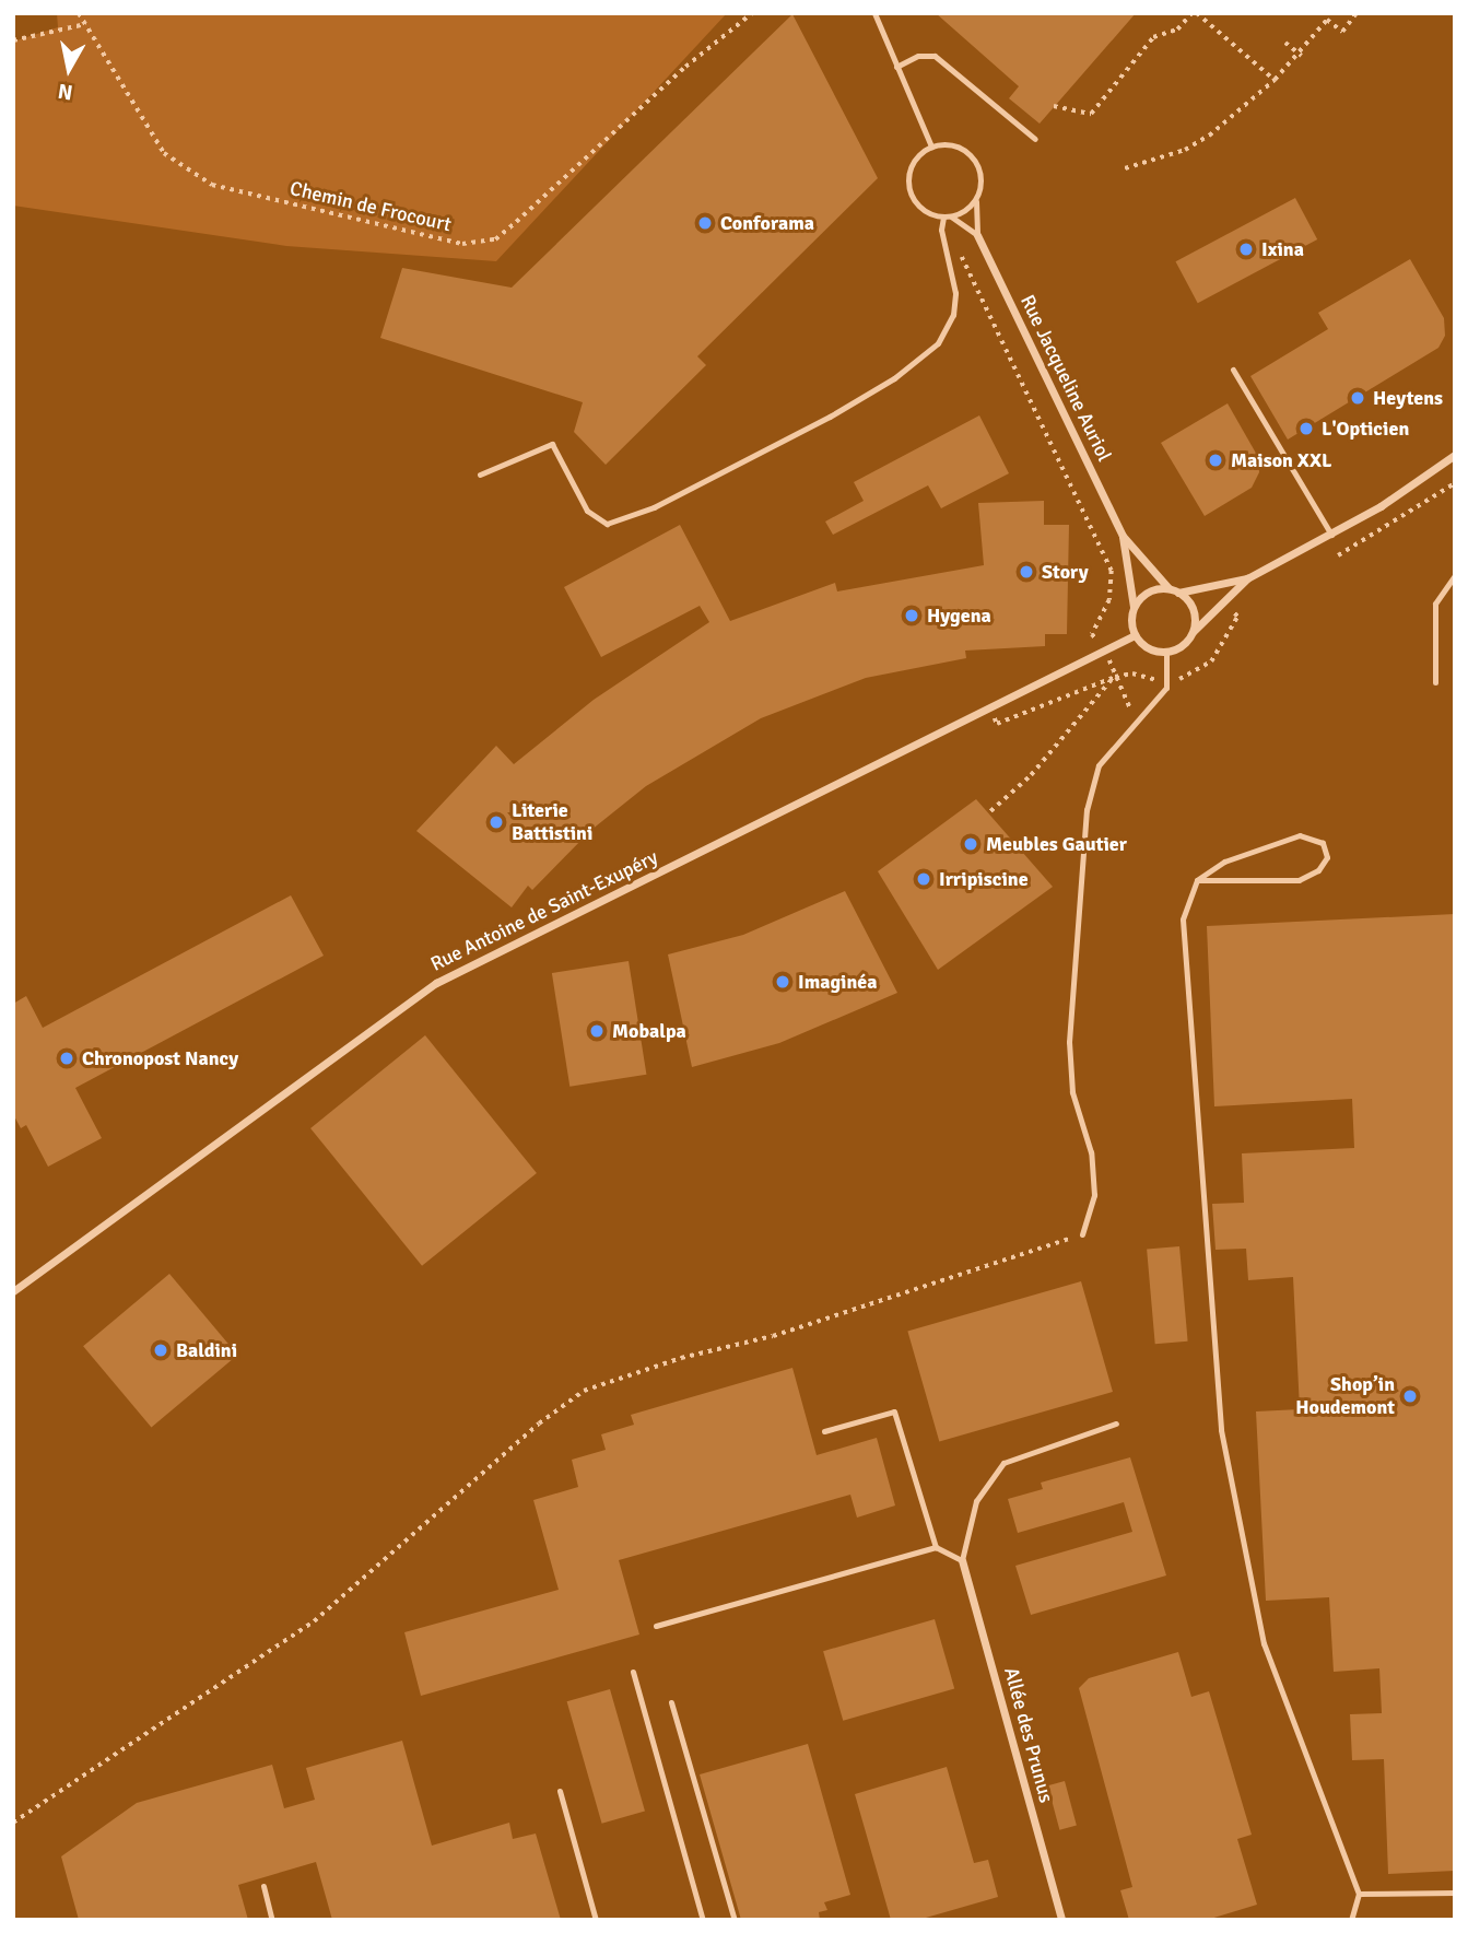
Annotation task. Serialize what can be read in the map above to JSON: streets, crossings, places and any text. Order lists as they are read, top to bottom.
{
  "streets": {
    "street": ["Rue Jacqueline Auriol", "Rue Antoine de Saint-Exupéry", "Allée des Prunus"],
    "path": ["Chemin de Frocourt"]
  },
  "crossings": [
    ["Rue Jacqueline Auriol", "Rue Antoine de Saint-Exupéry"]
  ],
  "places": [
    "Conforama",
    "Ixina",
    "Heytens",
    "L'Opticien",
    "Maison XXL",
    "Story",
    "Hygena",
    "Literie Battistini",
    "Meubles Gautier",
    "Irripiscine",
    "Imaginéa",
    "Mobalpa",
    "Chronopost Nancy",
    "Baldini",
    "Shop’in Houdemont"
  ],
  "north": "bottom"
}
